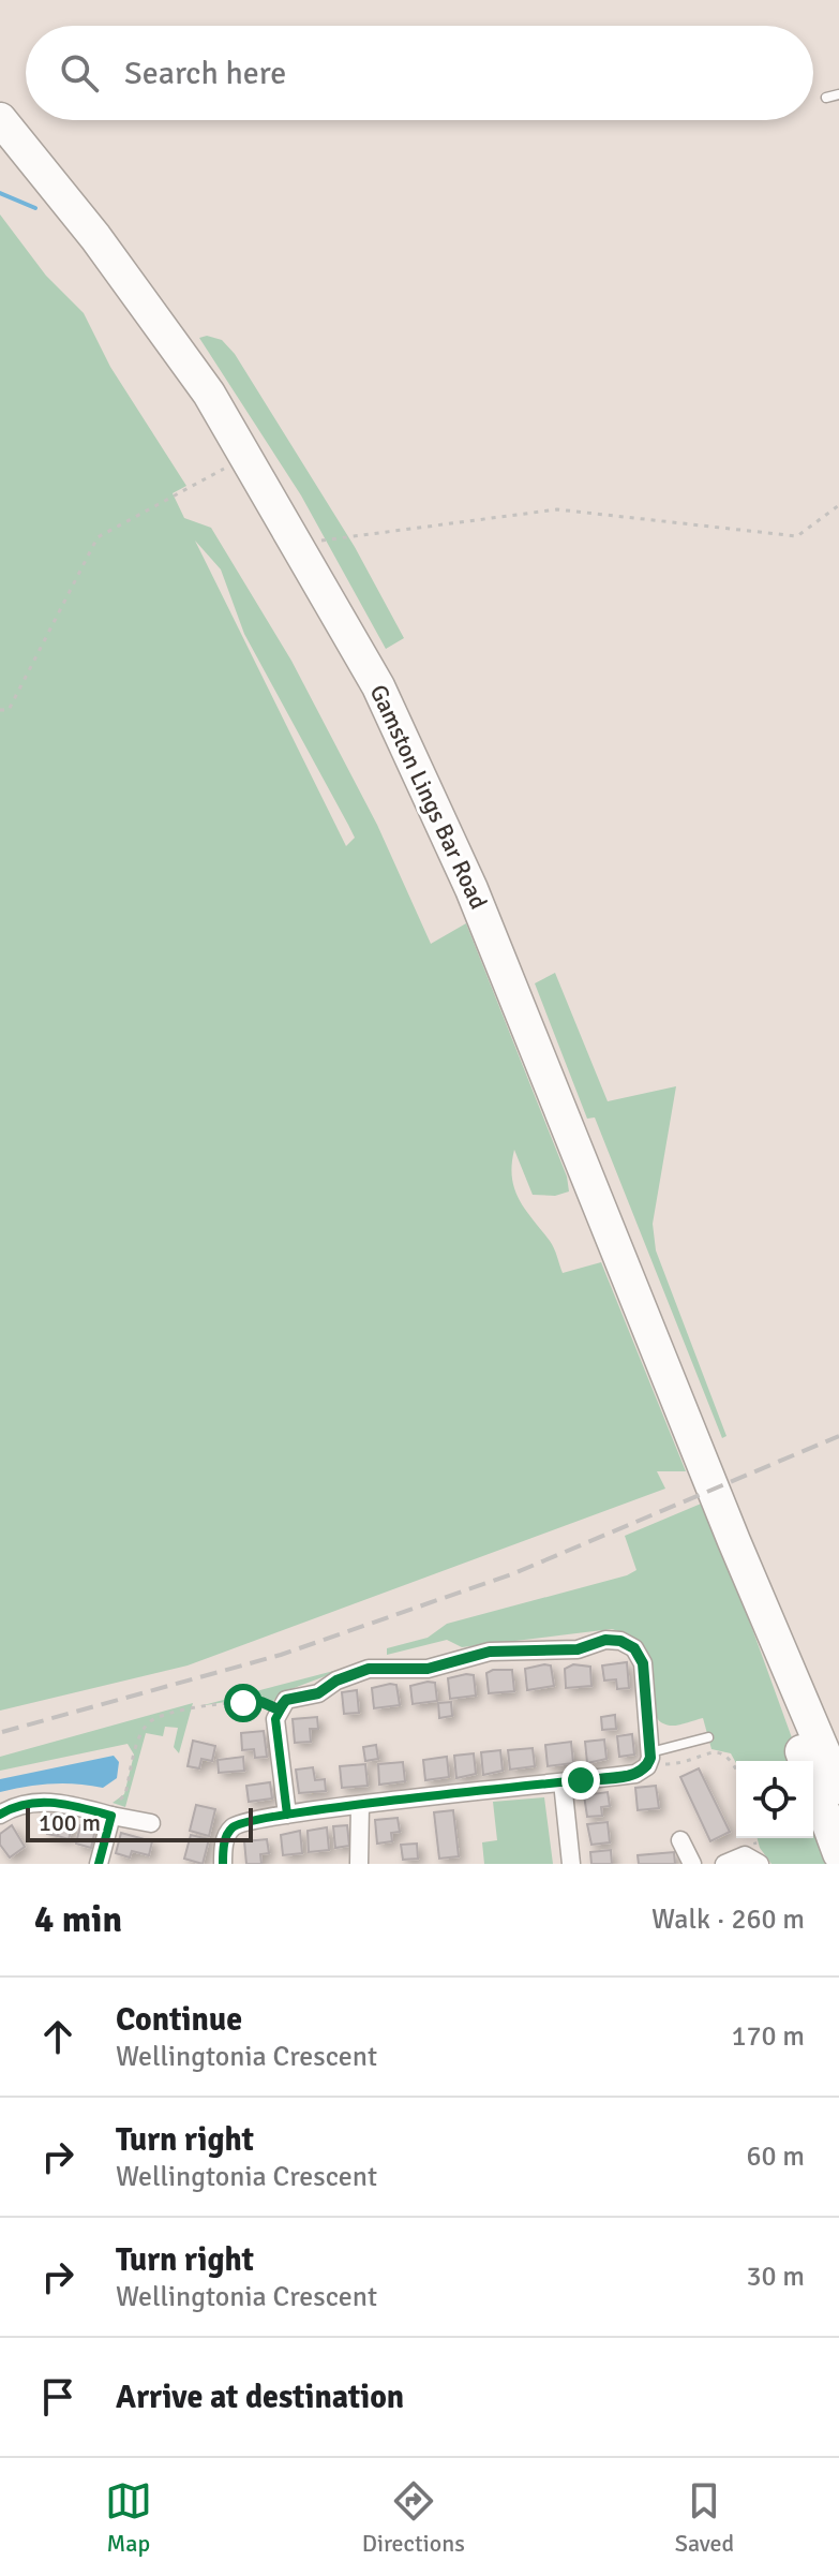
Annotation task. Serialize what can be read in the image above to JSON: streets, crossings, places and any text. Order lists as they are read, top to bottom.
{
  "streets": {
    "highway": ["Gamston Lings Bar Road"]
  },
  "scale_bar": "100 m",
  "page": {
    "search": "Search here",
    "scale": "100 m",
    "heading": ["4 min", "Walk · 260 m"],
    "list": [
      ["Continue", "Wellingtonia Crescent", "170 m"],
      ["Turn right", "Wellingtonia Crescent", "60 m"],
      ["Turn right", "Wellingtonia Crescent", "30 m"],
      "Arrive at destination"
    ],
    "nav": ["Map", "Directions", "Saved"]
  }
}
